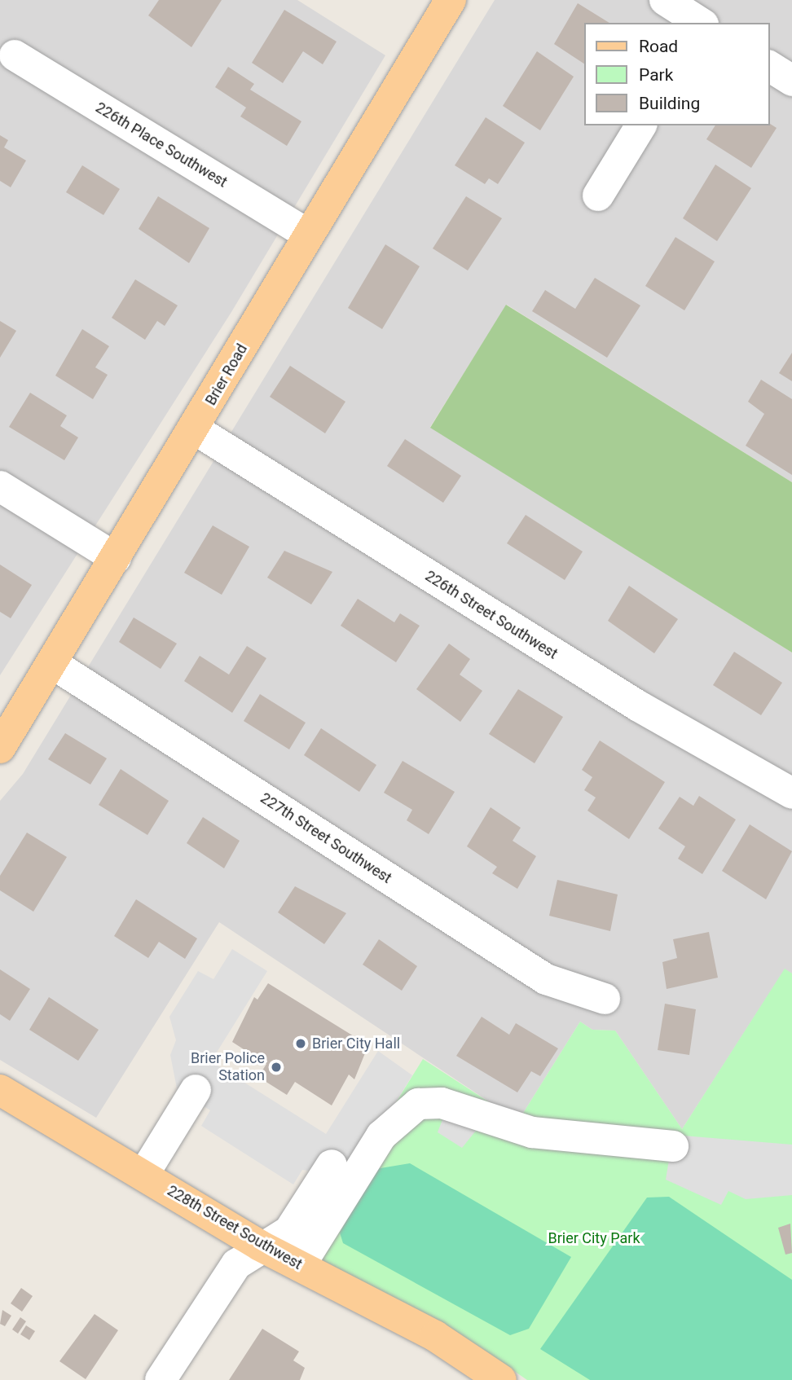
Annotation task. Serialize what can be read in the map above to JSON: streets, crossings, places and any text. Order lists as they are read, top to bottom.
{
  "streets": {
    "main road": ["Brier Road", "228th Street Southwest"],
    "street": ["226th Place Southwest", "226th Street Southwest", "227th Street Southwest"]
  },
  "crossings": [
    ["226th Place Southwest", "Brier Road"],
    ["Brier Road", "226th Street Southwest"],
    ["Brier Road", "227th Street Southwest"]
  ],
  "parks": ["Brier City Park"],
  "places": ["Brier City Hall", "Brier Police Station"],
  "legend": ["Road", "Park", "Building"]
}
